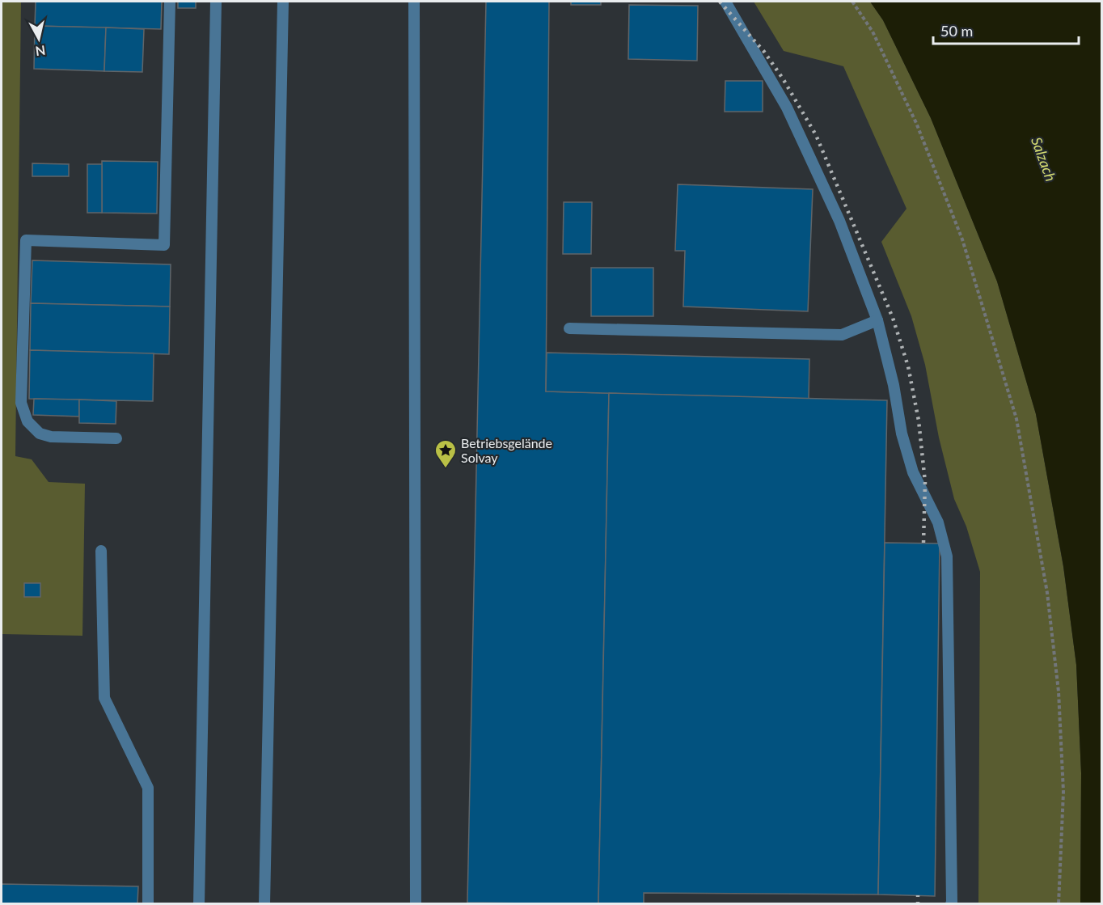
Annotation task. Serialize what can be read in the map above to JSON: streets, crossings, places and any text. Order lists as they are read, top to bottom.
{
  "water": ["Salzach"],
  "places": {
    "place": ["Betriebsgelände Solvay"]
  },
  "scale_bar": "50 m",
  "north": "bottom"
}
